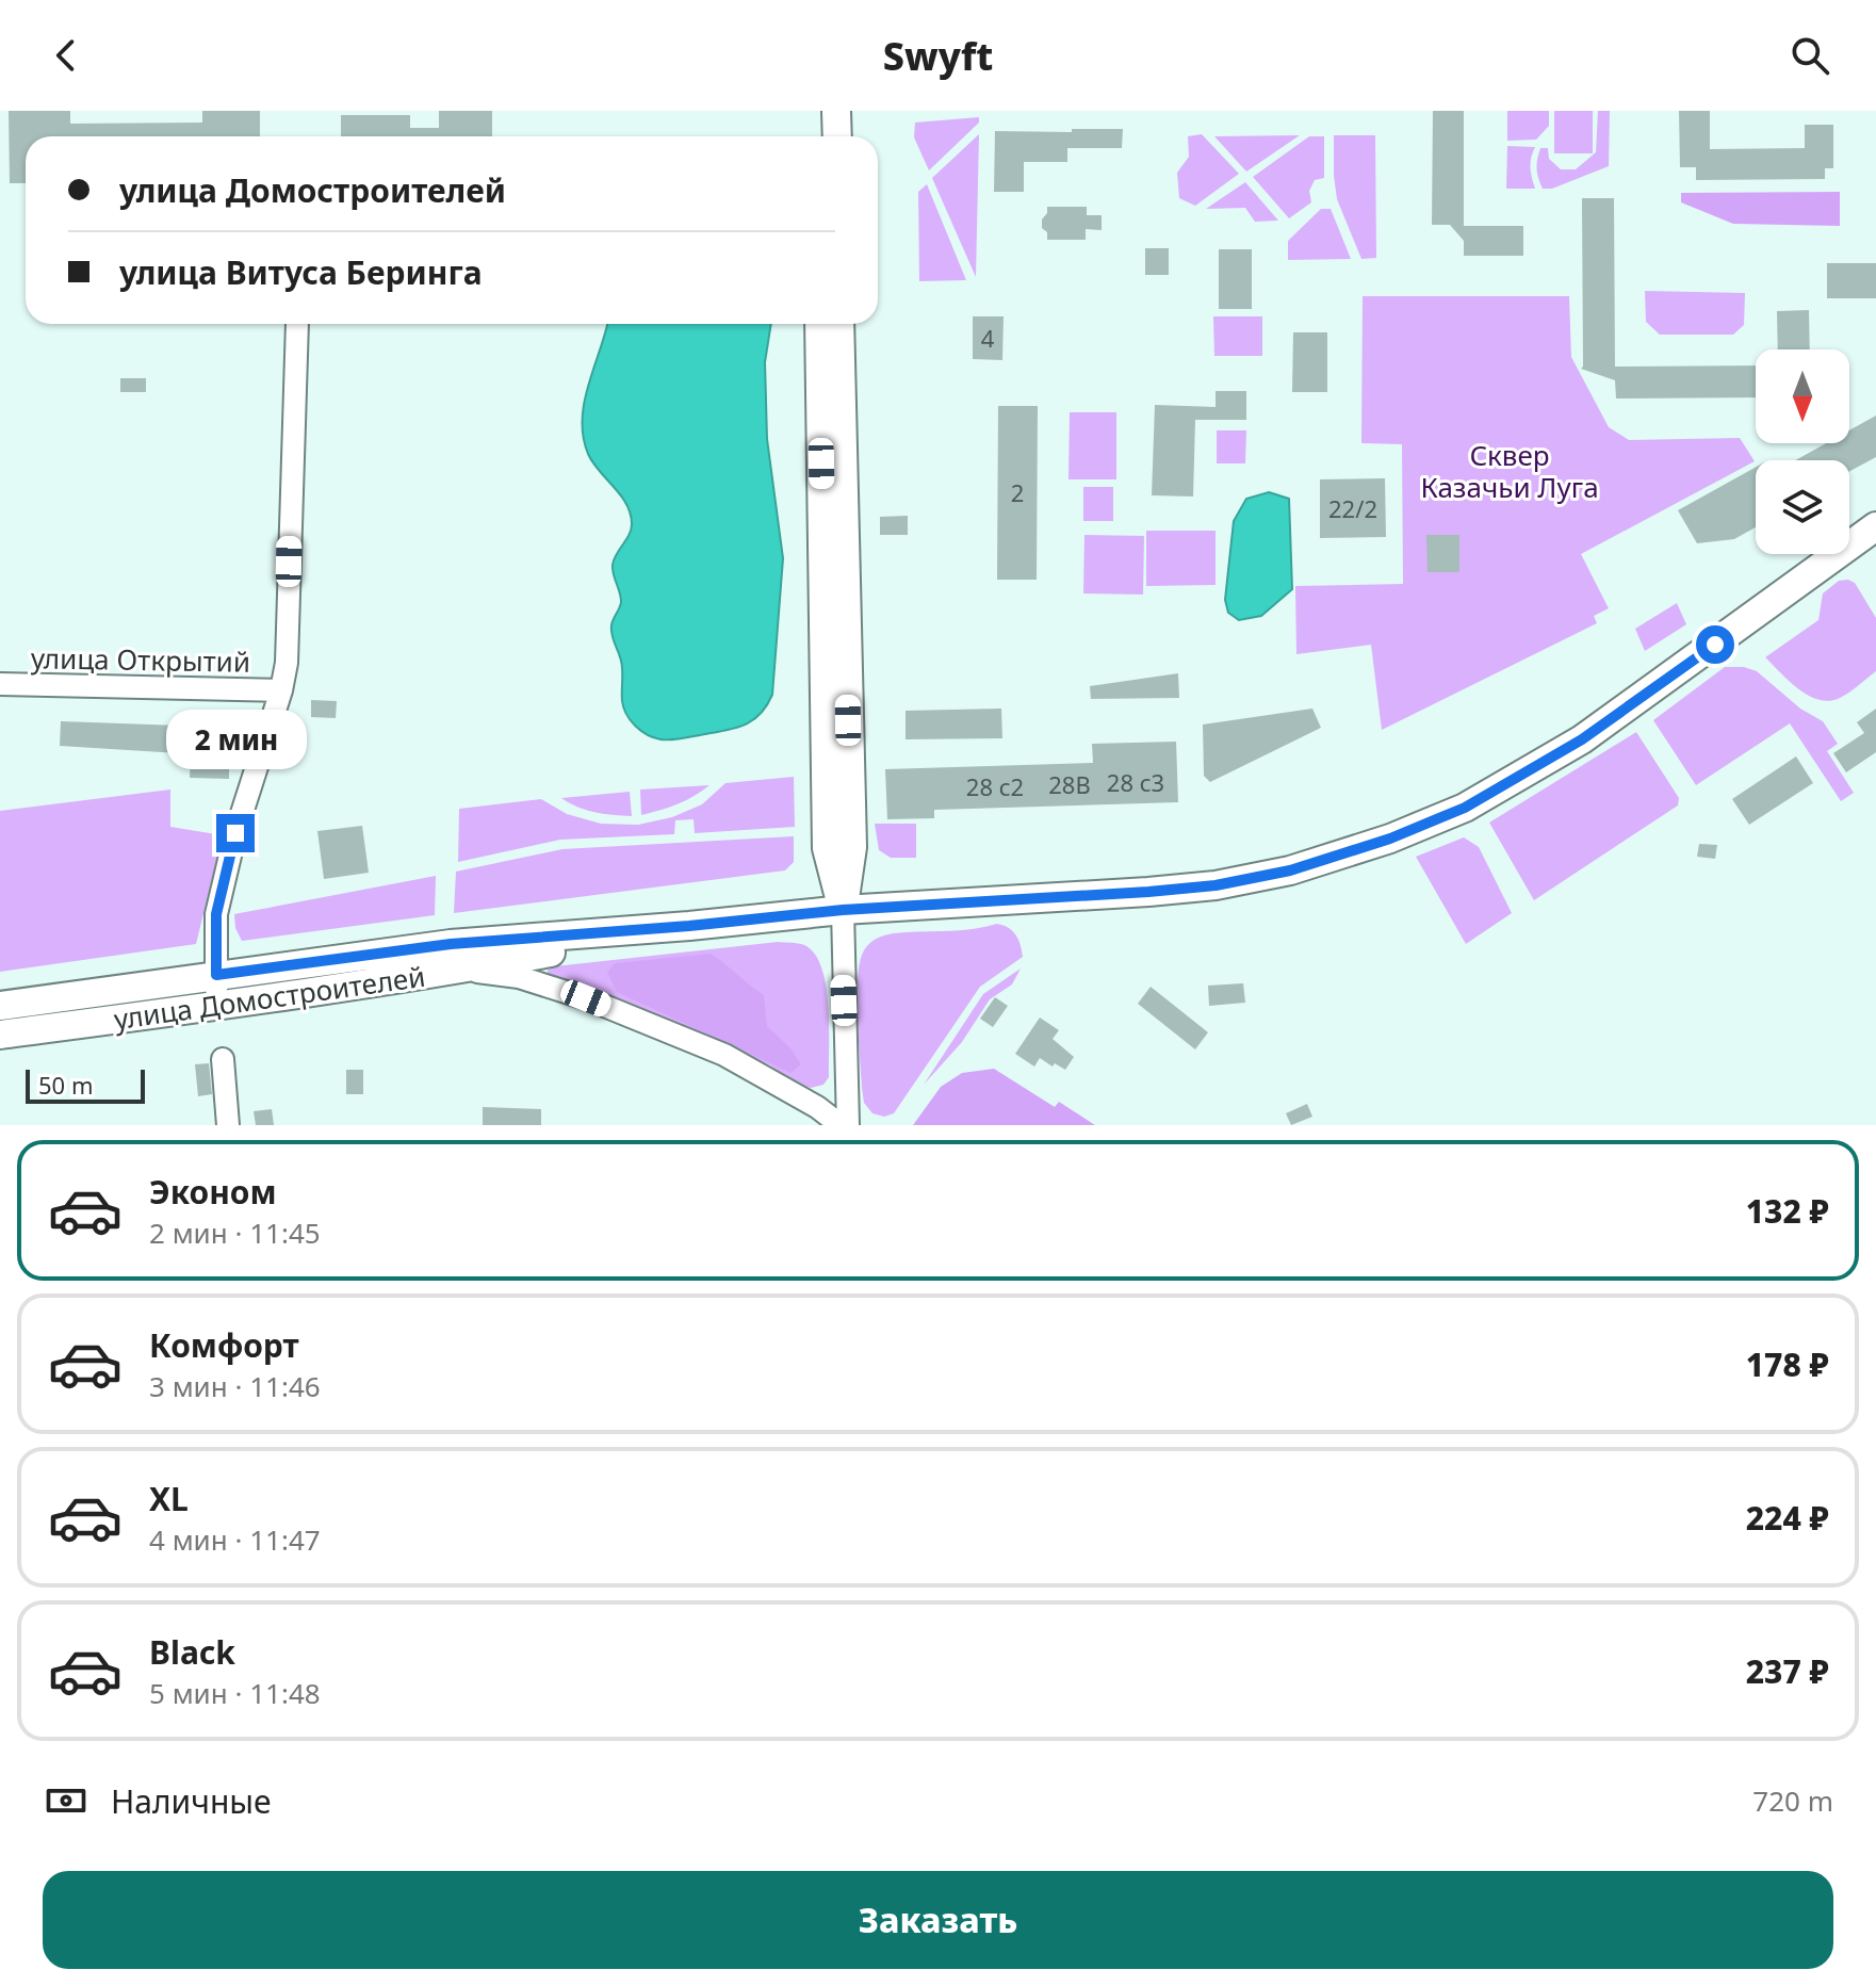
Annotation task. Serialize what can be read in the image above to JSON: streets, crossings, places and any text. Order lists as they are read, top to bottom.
{
  "streets": {
    "main road": ["улица Домостроителей"],
    "street": ["улица Открытий"]
  },
  "parks": ["Сквер Казачьи Луга"],
  "house_numbers": [
    "4",
    "2",
    "22/2",
    "28 с3",
    "28В",
    "28 с2"
  ],
  "scale_bar": "50 m",
  "north": "bottom",
  "page": {
    "header": "Swyft",
    "banner": ["улица Домостроителей", "улица Витуса Беринга"],
    "bubble": "2 мин",
    "scale": "50 m",
    "list": [
      {
        "name": "Эконом",
        "note": "2 мин · 11:45",
        "value": "132 ₽"
      },
      {
        "name": "Комфорт",
        "note": "3 мин · 11:46",
        "value": "178 ₽"
      },
      {
        "name": "XL",
        "note": "4 мин · 11:47",
        "value": "224 ₽"
      },
      {
        "name": "Black",
        "note": "5 мин · 11:48",
        "value": "237 ₽"
      }
    ],
    "pay": ["Наличные", "720 m"],
    "buttons": "Заказать"
  }
}
